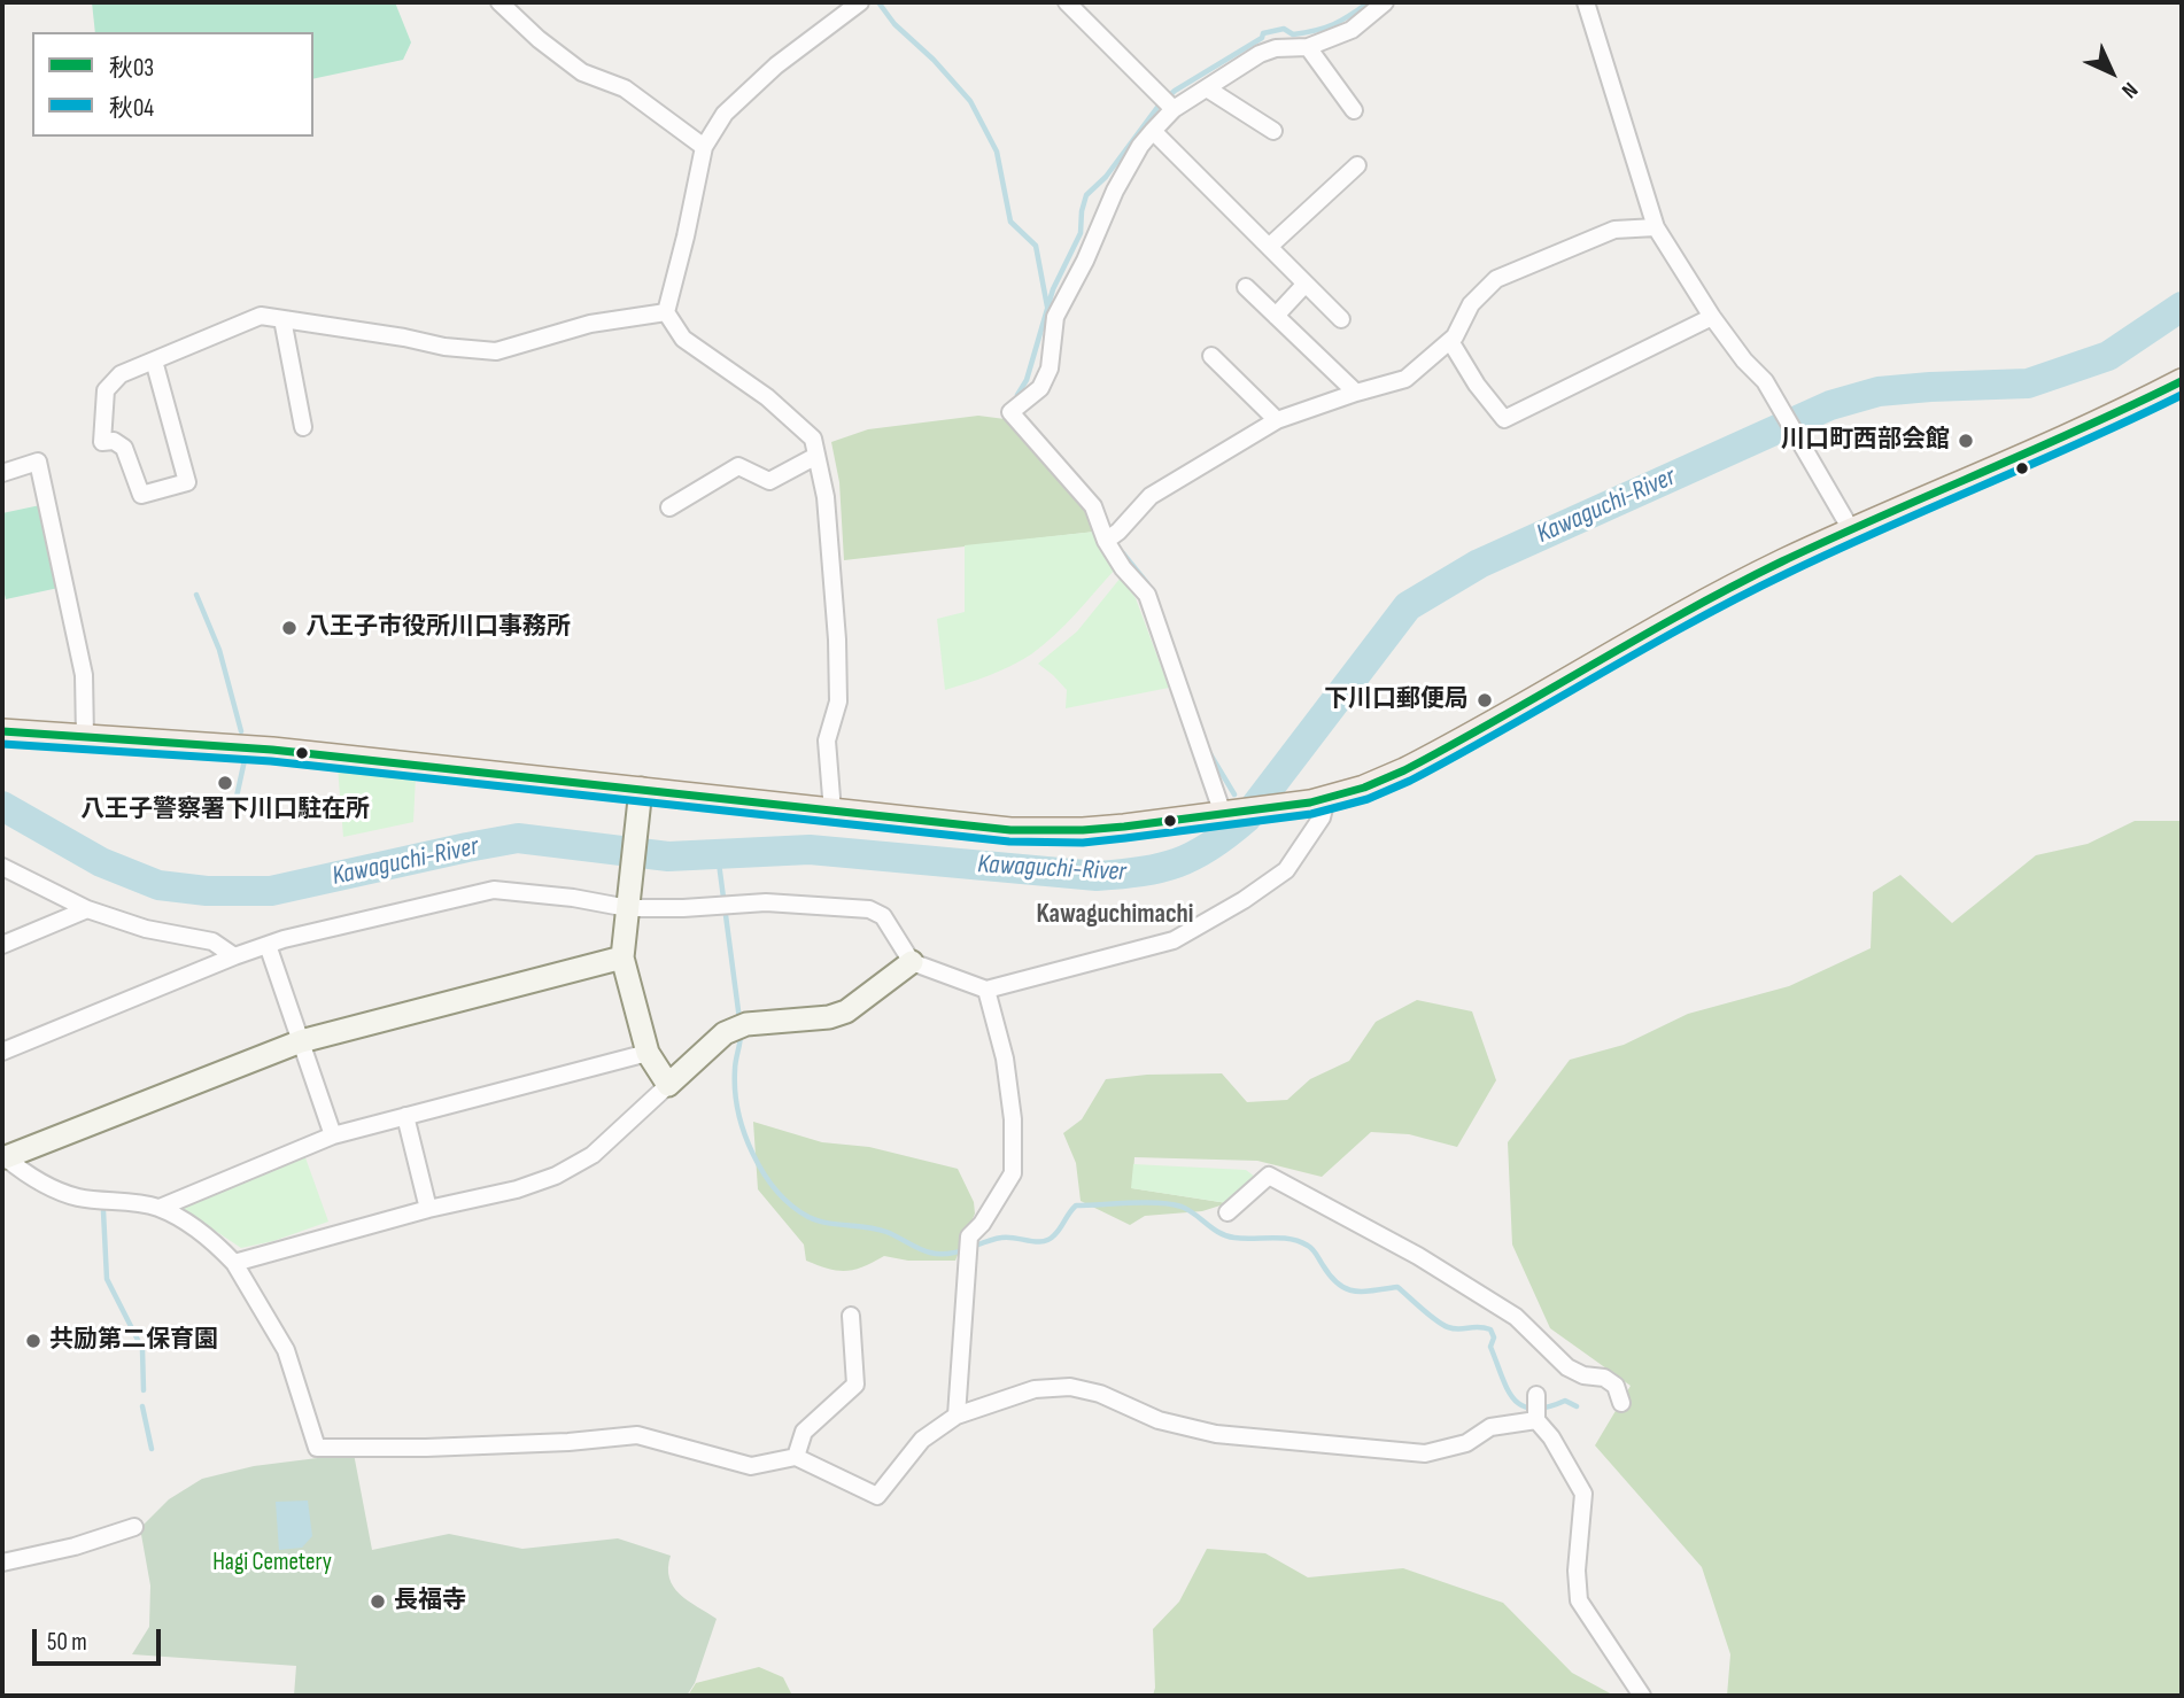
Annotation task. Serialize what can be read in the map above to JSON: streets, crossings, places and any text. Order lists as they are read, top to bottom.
{
  "districts": ["Kawaguchimachi"],
  "water": ["Kawaguchi-River"],
  "parks": ["Hagi Cemetery"],
  "places": [
    "川口町西部会館",
    "八王子市役所川口事務所",
    "下川口郵便局",
    "八王子警察署下川口駐在所",
    "共励第二保育園",
    "長福寺"
  ],
  "lines": ["transit line 秋03", "transit line 秋04"],
  "legend": ["秋03", "秋04"],
  "scale_bar": "50 m",
  "north": "bottom right"
}
